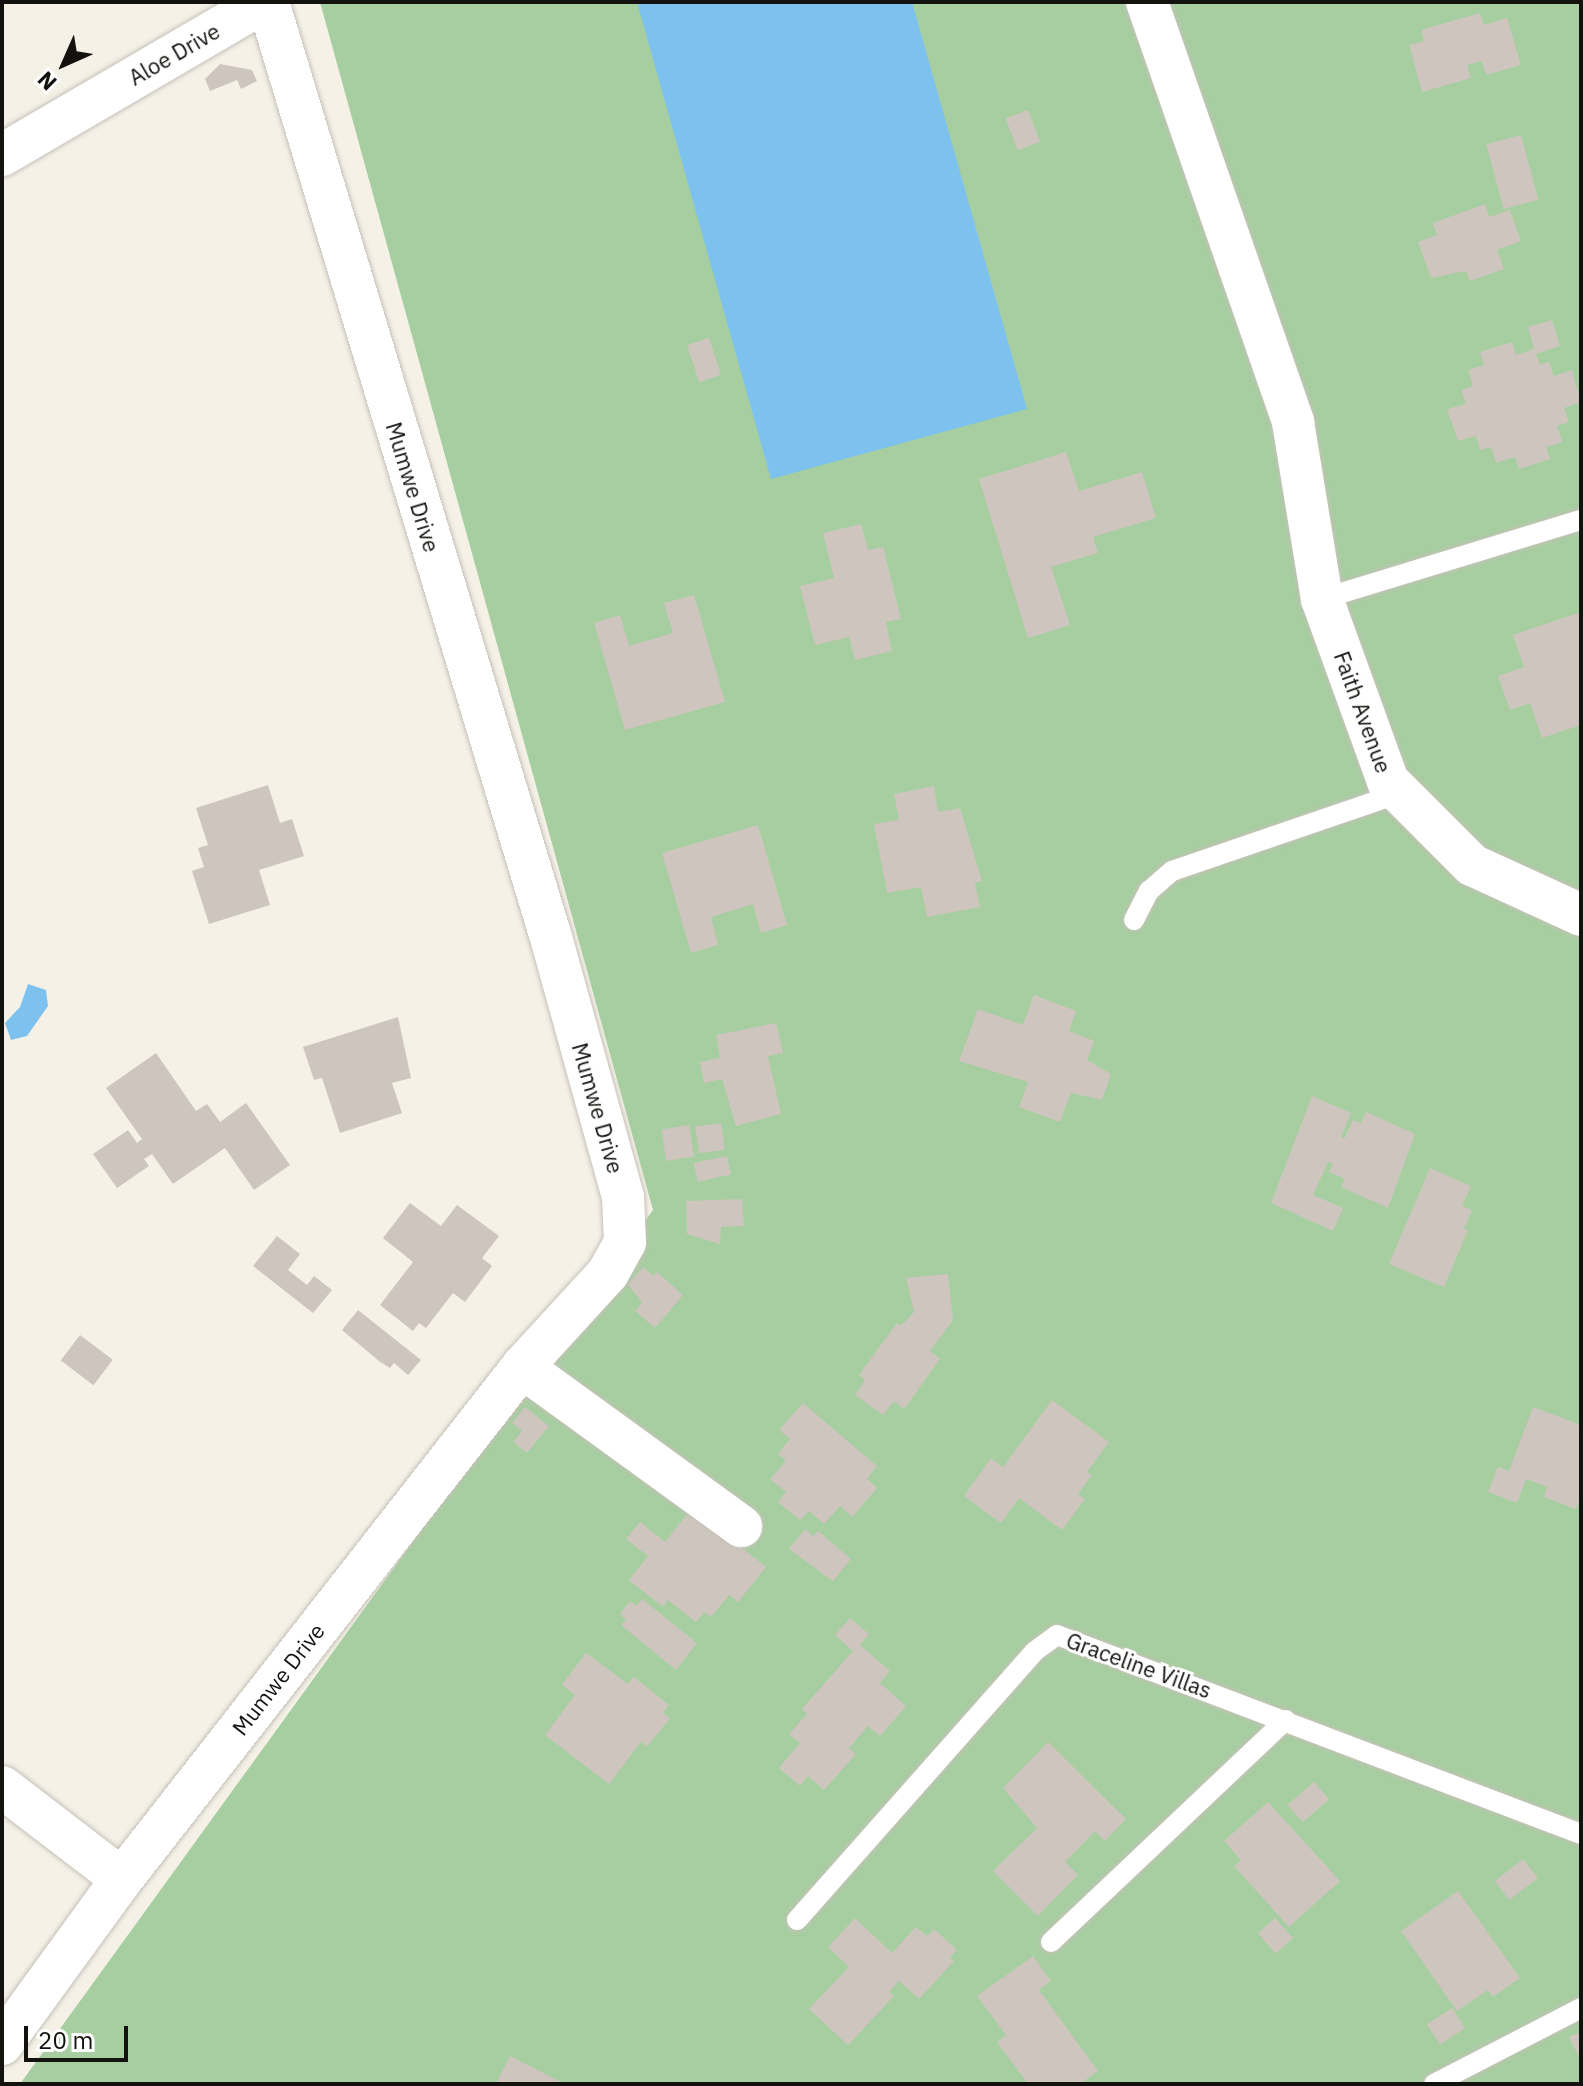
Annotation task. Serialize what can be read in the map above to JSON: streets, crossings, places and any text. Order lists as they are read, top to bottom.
{
  "streets": {
    "street": ["Aloe Drive", "Mumwe Drive", "Faith Avenue"],
    "lane": ["Graceline Villas"]
  },
  "crossings": [
    ["Aloe Drive", "Mumwe Drive"]
  ],
  "scale_bar": "20 m",
  "north": "bottom left"
}
